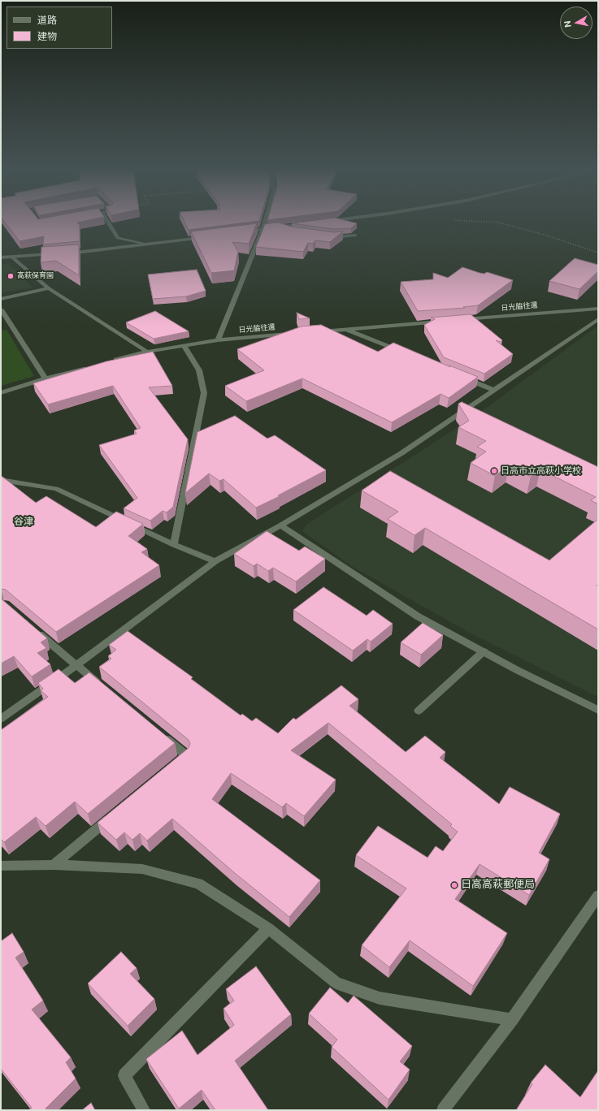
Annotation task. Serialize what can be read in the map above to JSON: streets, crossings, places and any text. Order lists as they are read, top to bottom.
{
  "streets": {
    "street": ["日光脇往還"]
  },
  "districts": ["谷津"],
  "places": ["高萩保育園", "日高市立高萩小学校", "日高高萩郵便局"],
  "legend": ["道路", "建物"],
  "north": "left"
}
